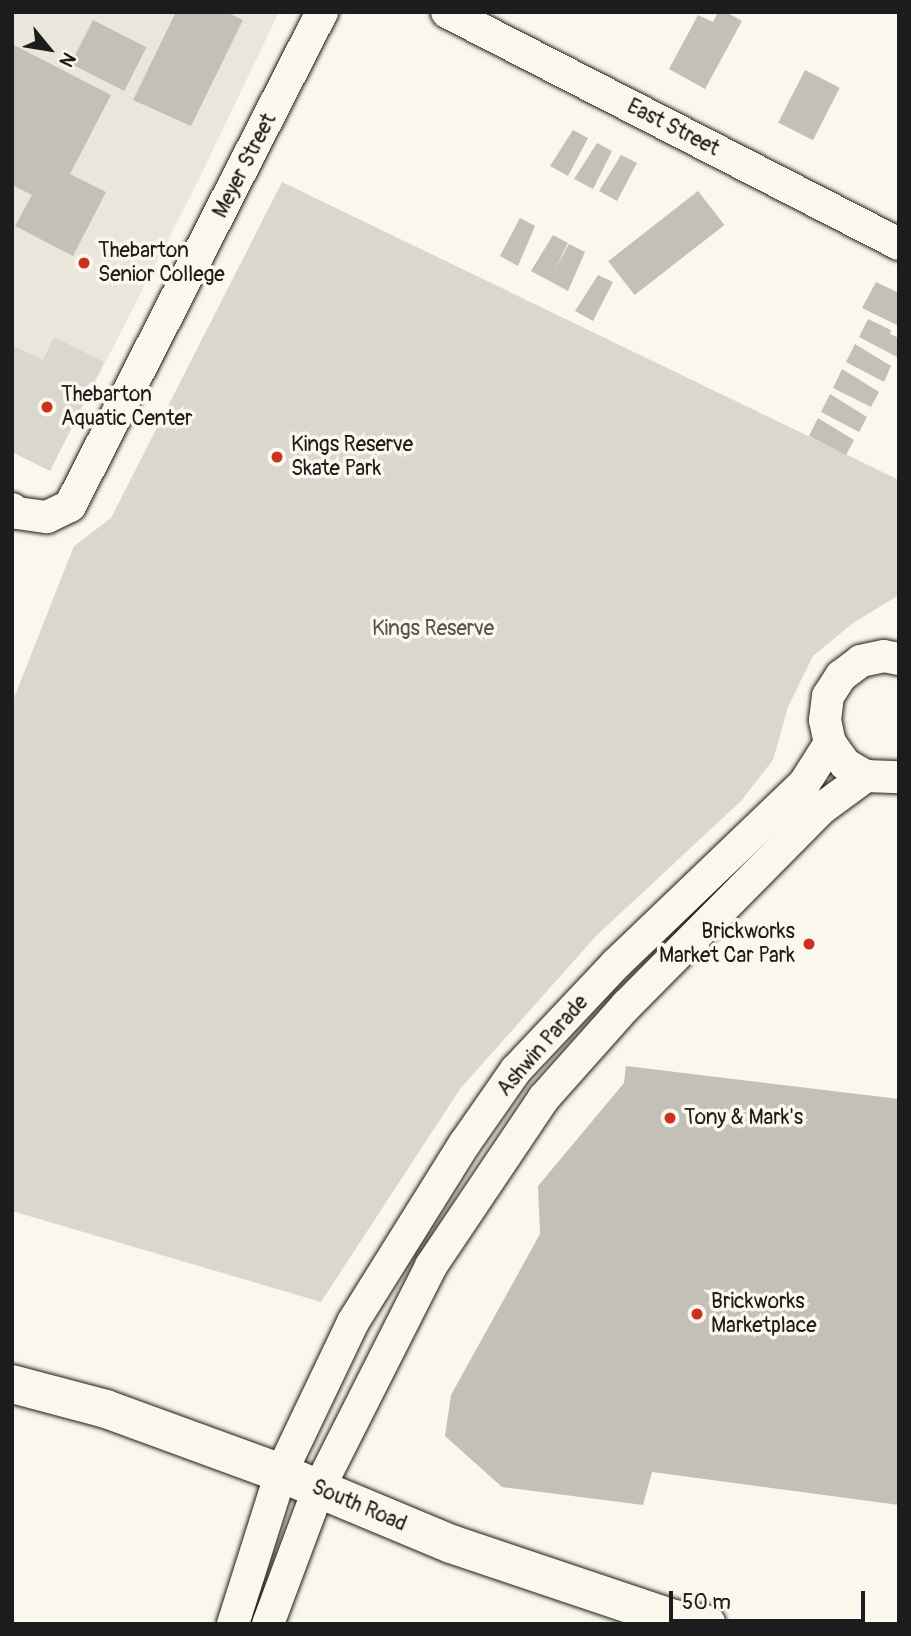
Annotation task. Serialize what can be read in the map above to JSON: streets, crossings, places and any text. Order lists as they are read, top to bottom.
{
  "streets": {
    "highway": ["South Road"],
    "street": ["East Street", "Meyer Street", "Ashwin Parade"]
  },
  "crossings": [
    ["Ashwin Parade", "South Road"]
  ],
  "parks": ["Kings Reserve"],
  "places": [
    "Thebarton Senior College",
    "Thebarton Aquatic Center",
    "Kings Reserve Skate Park",
    "Brickworks Market Car Park",
    "Tony & Mark's",
    "Brickworks Marketplace"
  ],
  "scale_bar": "50 m",
  "north": "bottom right"
}
